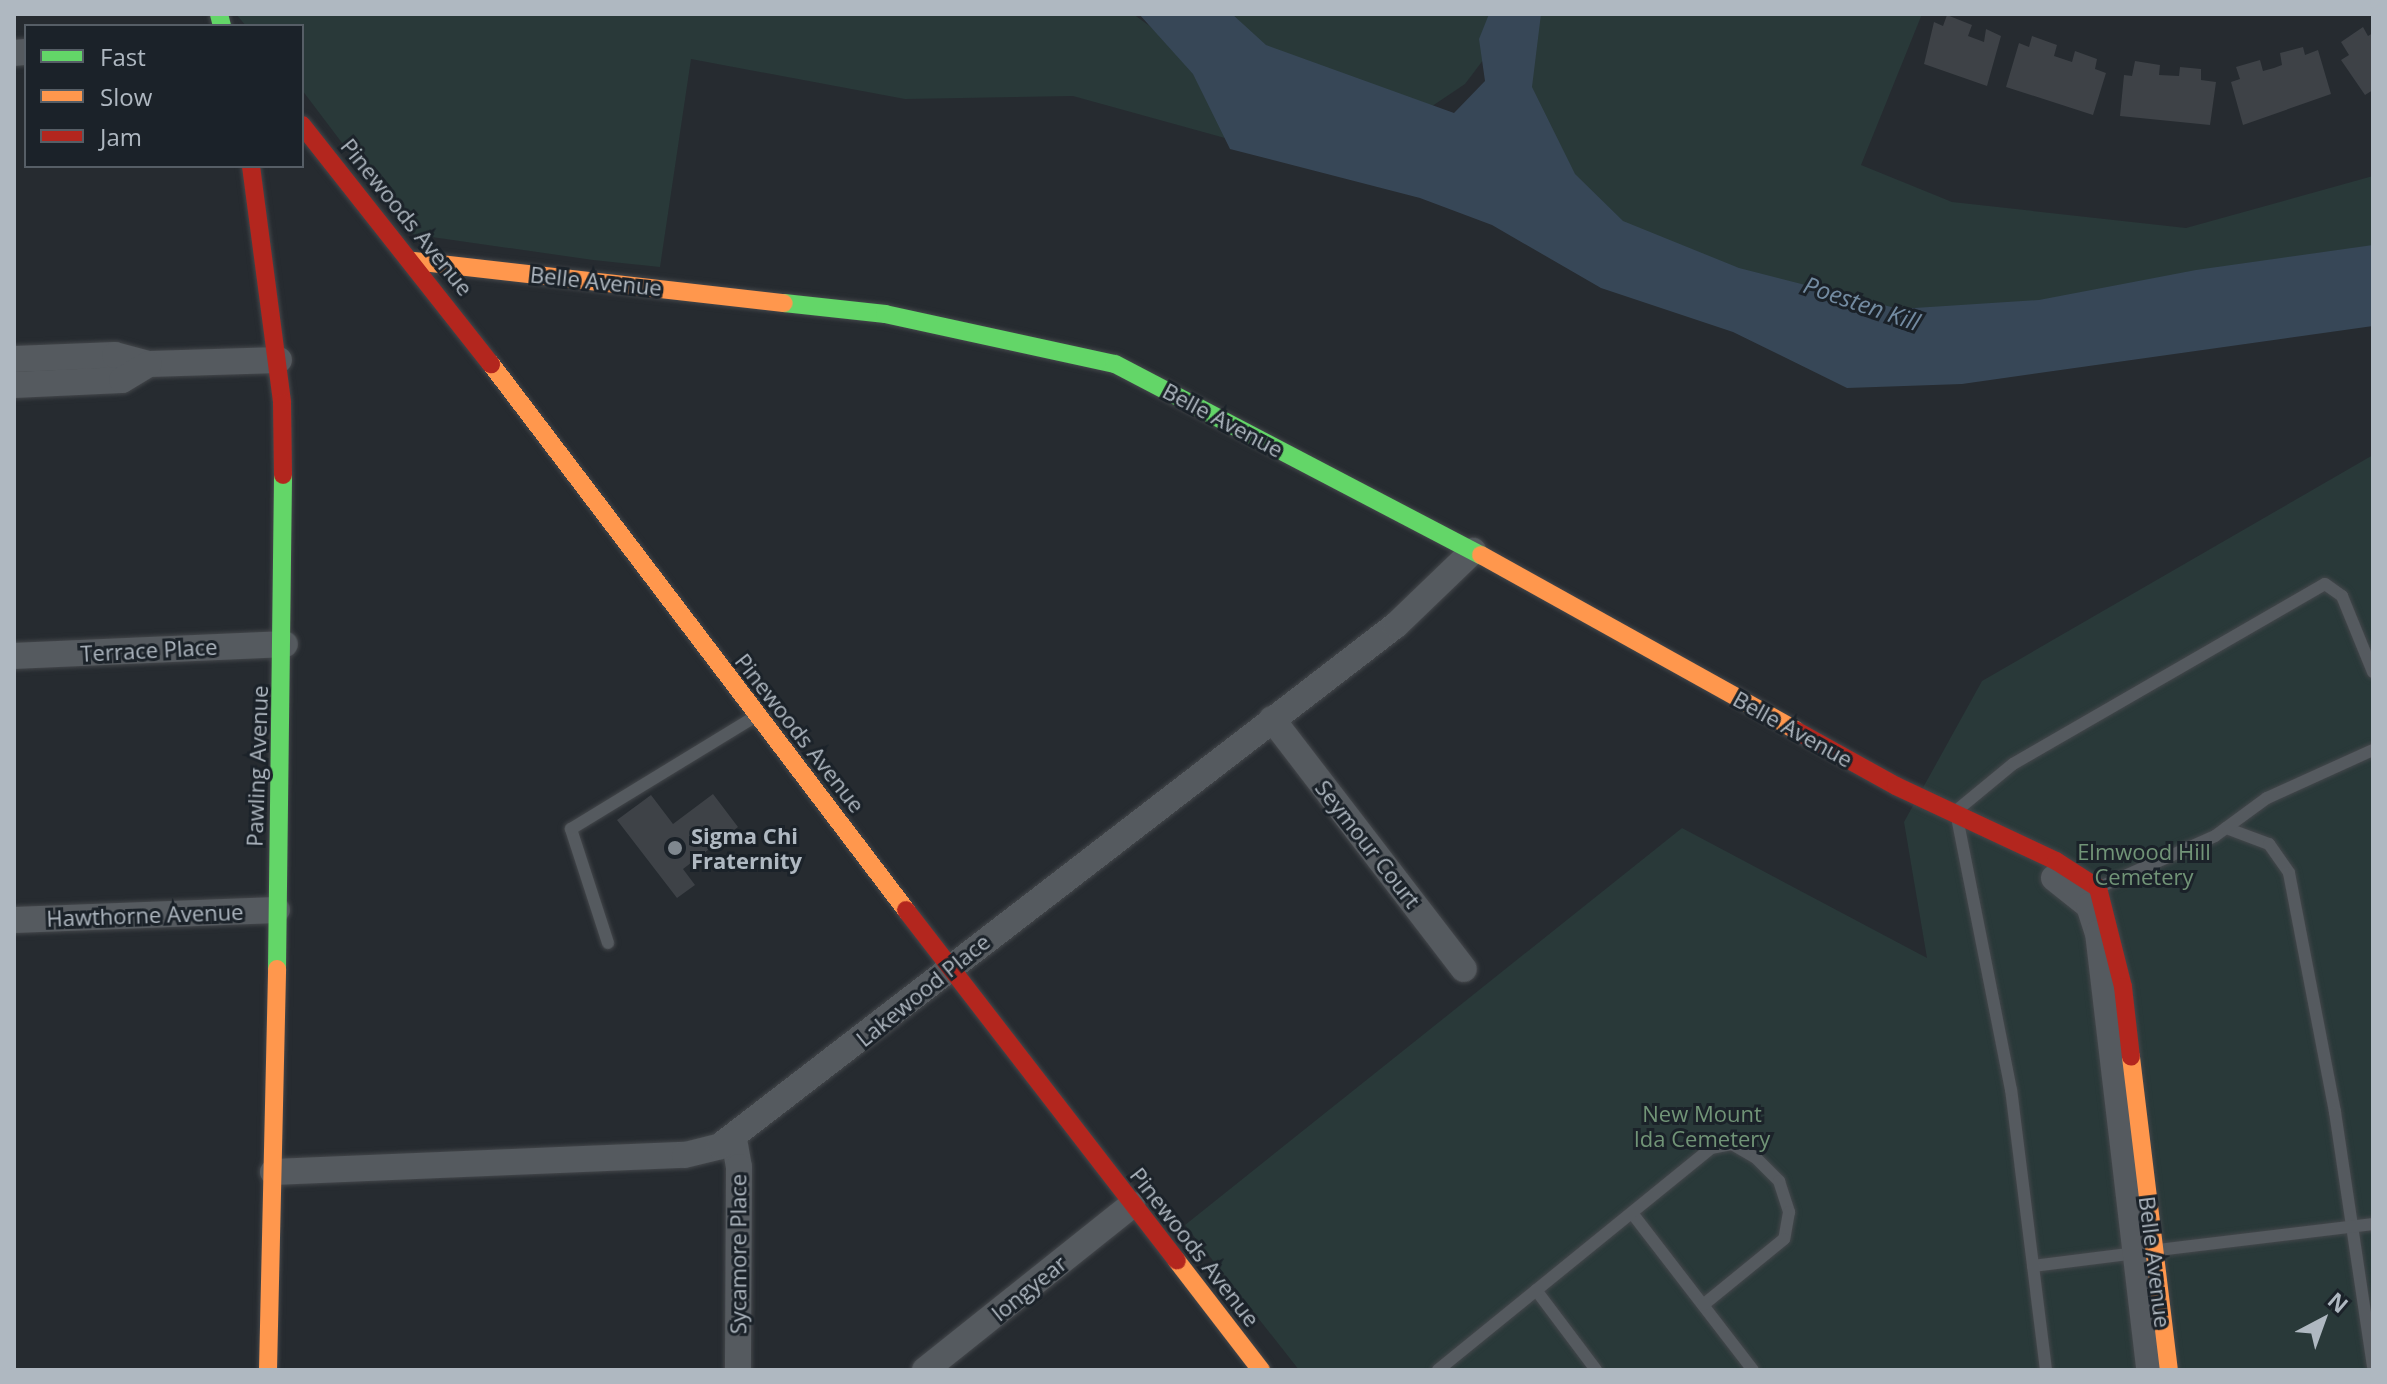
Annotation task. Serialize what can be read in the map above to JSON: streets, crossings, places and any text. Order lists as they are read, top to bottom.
{
  "streets": {
    "street": [
      "Pinewoods Avenue",
      "Belle Avenue",
      "Terrace Place",
      "Pawling Avenue",
      "Seymour Court",
      "Hawthorne Avenue",
      "Lakewood Place",
      "Sycamore Place",
      "longyear"
    ]
  },
  "crossings": [
    ["Pinewoods Avenue", "Belle Avenue"],
    ["Pinewoods Avenue", "Lakewood Place"],
    ["Pinewoods Avenue", "longyear"],
    ["Belle Avenue", "Lakewood Place"],
    ["Terrace Place", "Pawling Avenue"],
    ["Pawling Avenue", "Hawthorne Avenue"],
    ["Pawling Avenue", "Lakewood Place"],
    ["Seymour Court", "Lakewood Place"],
    ["Lakewood Place", "Sycamore Place"]
  ],
  "water": ["Poesten Kill"],
  "parks": ["Elmwood Hill Cemetery", "New Mount Ida Cemetery"],
  "places": ["Sigma Chi Fraternity"],
  "legend": ["Fast", "Slow", "Jam"],
  "north": "top right"
}
